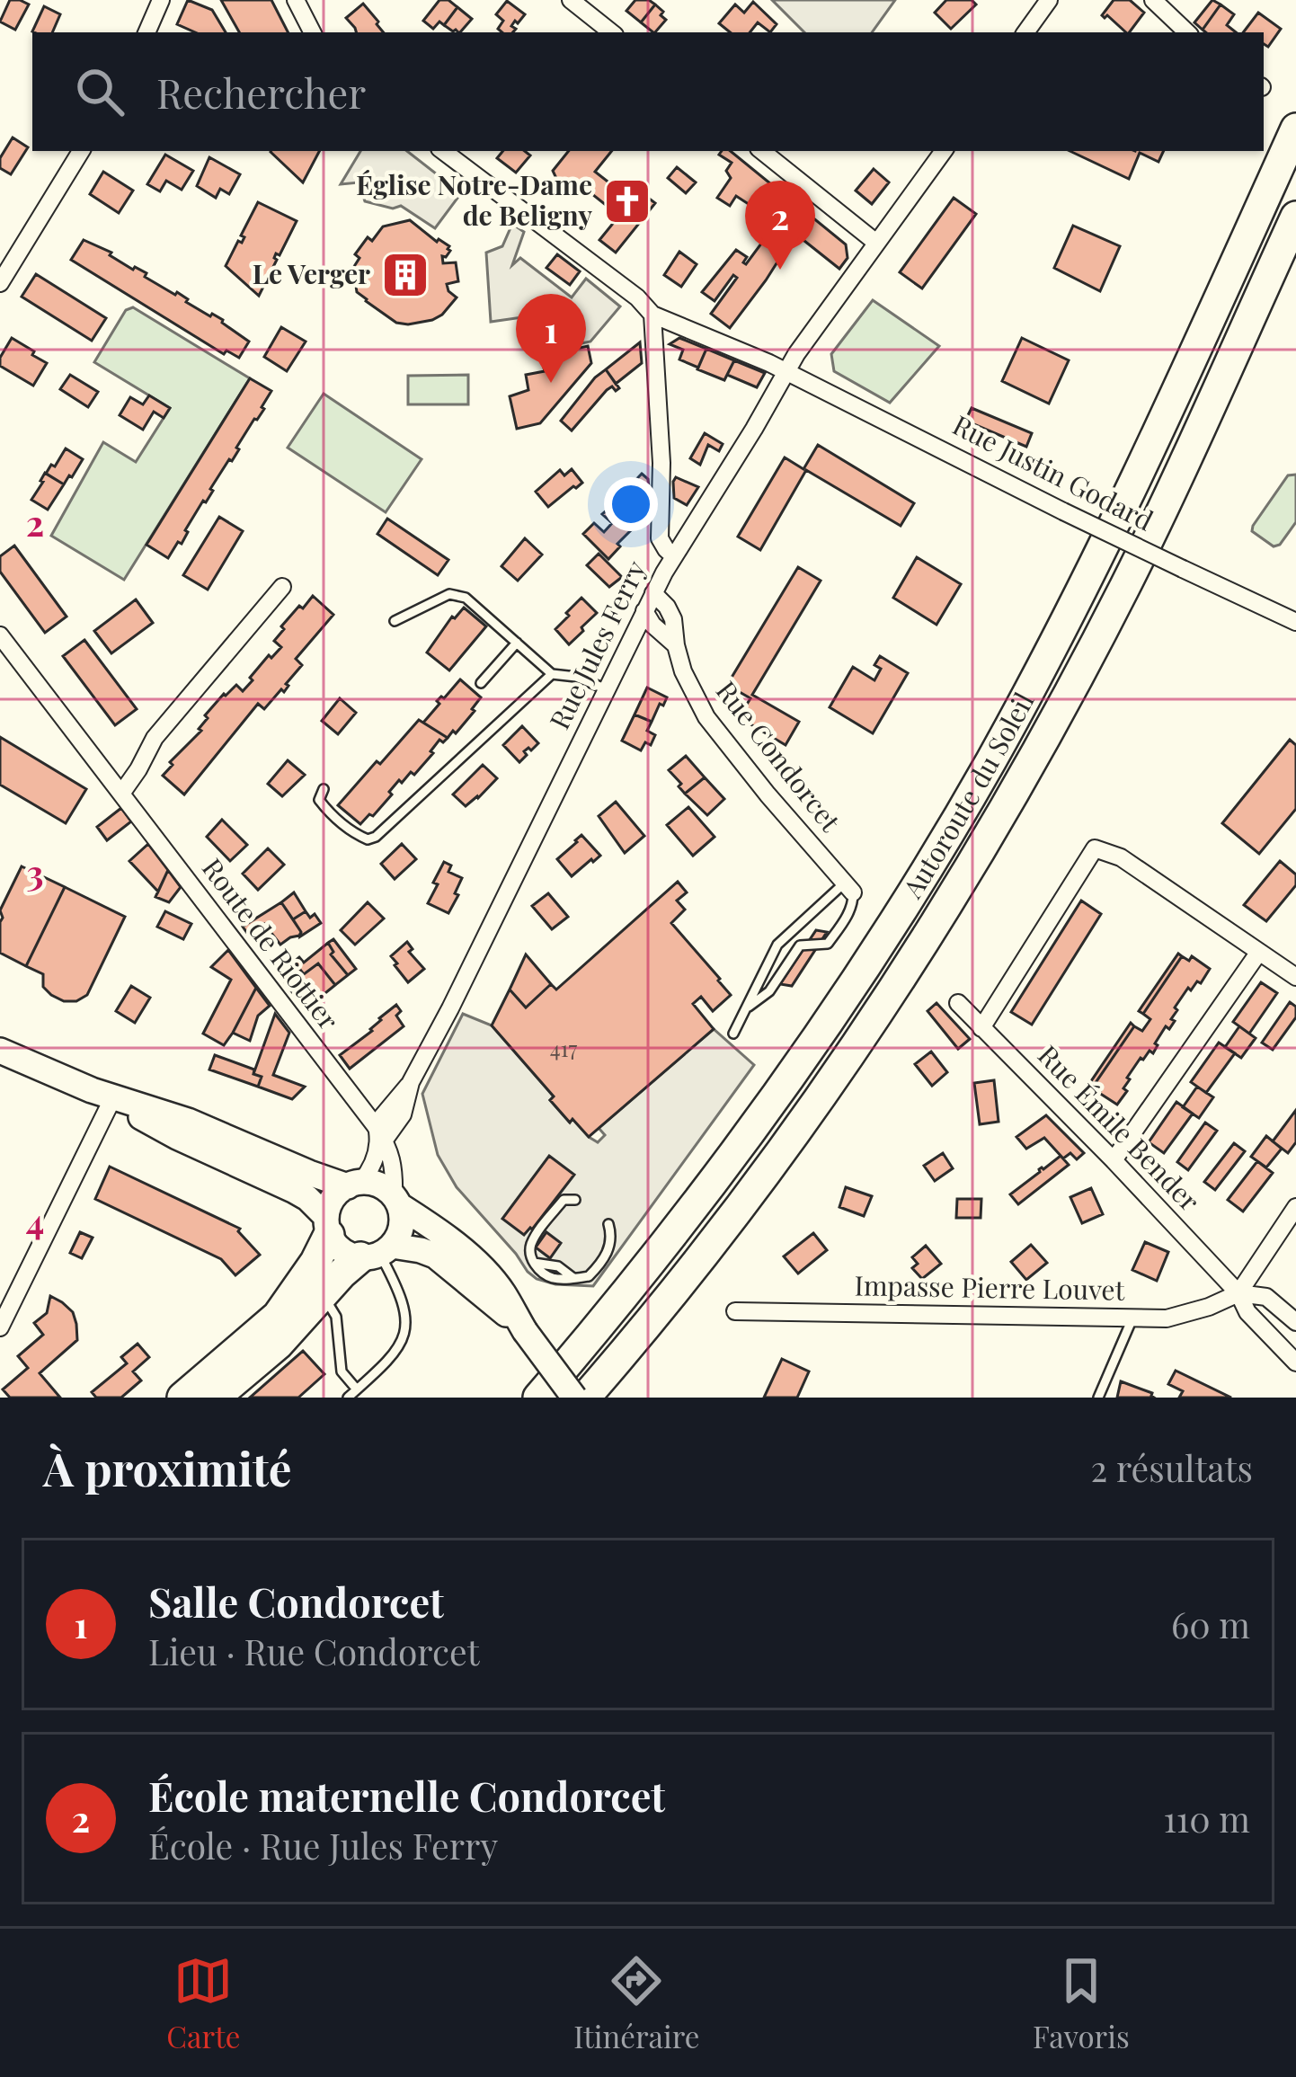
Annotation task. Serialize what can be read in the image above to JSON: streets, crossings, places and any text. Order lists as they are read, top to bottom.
{
  "streets": {
    "highway": ["Autoroute du Soleil"],
    "street": [
      "Rue Justin Godard",
      "Rue Jules Ferry",
      "Rue Condorcet",
      "Route de Riottier",
      "Rue Émile Bender",
      "Impasse Pierre Louvet"
    ]
  },
  "crossings": [
    ["Rue Justin Godard", "Rue Jules Ferry"],
    ["Rue Jules Ferry", "Rue Condorcet"],
    ["Rue Jules Ferry", "Route de Riottier"],
    ["Rue Émile Bender", "Impasse Pierre Louvet"]
  ],
  "places": {
    "church": ["Église Notre-Dame de Beligny"],
    "building": ["Le Verger"]
  },
  "house_numbers": ["417"],
  "page": {
    "search": "Rechercher",
    "pins": ["2", "1"],
    "heading": ["À proximité", "2 résultats"],
    "list": [
      {
        "mark": "1",
        "name": "Salle Condorcet",
        "note": "Lieu · Rue Condorcet",
        "value": "60 m"
      },
      {
        "mark": "2",
        "name": "École maternelle Condorcet",
        "note": "École · Rue Jules Ferry",
        "value": "110 m"
      }
    ],
    "nav": ["Carte", "Itinéraire", "Favoris"]
  },
  "grid": {
    "rows": ["2", "3", "4"]
  }
}
